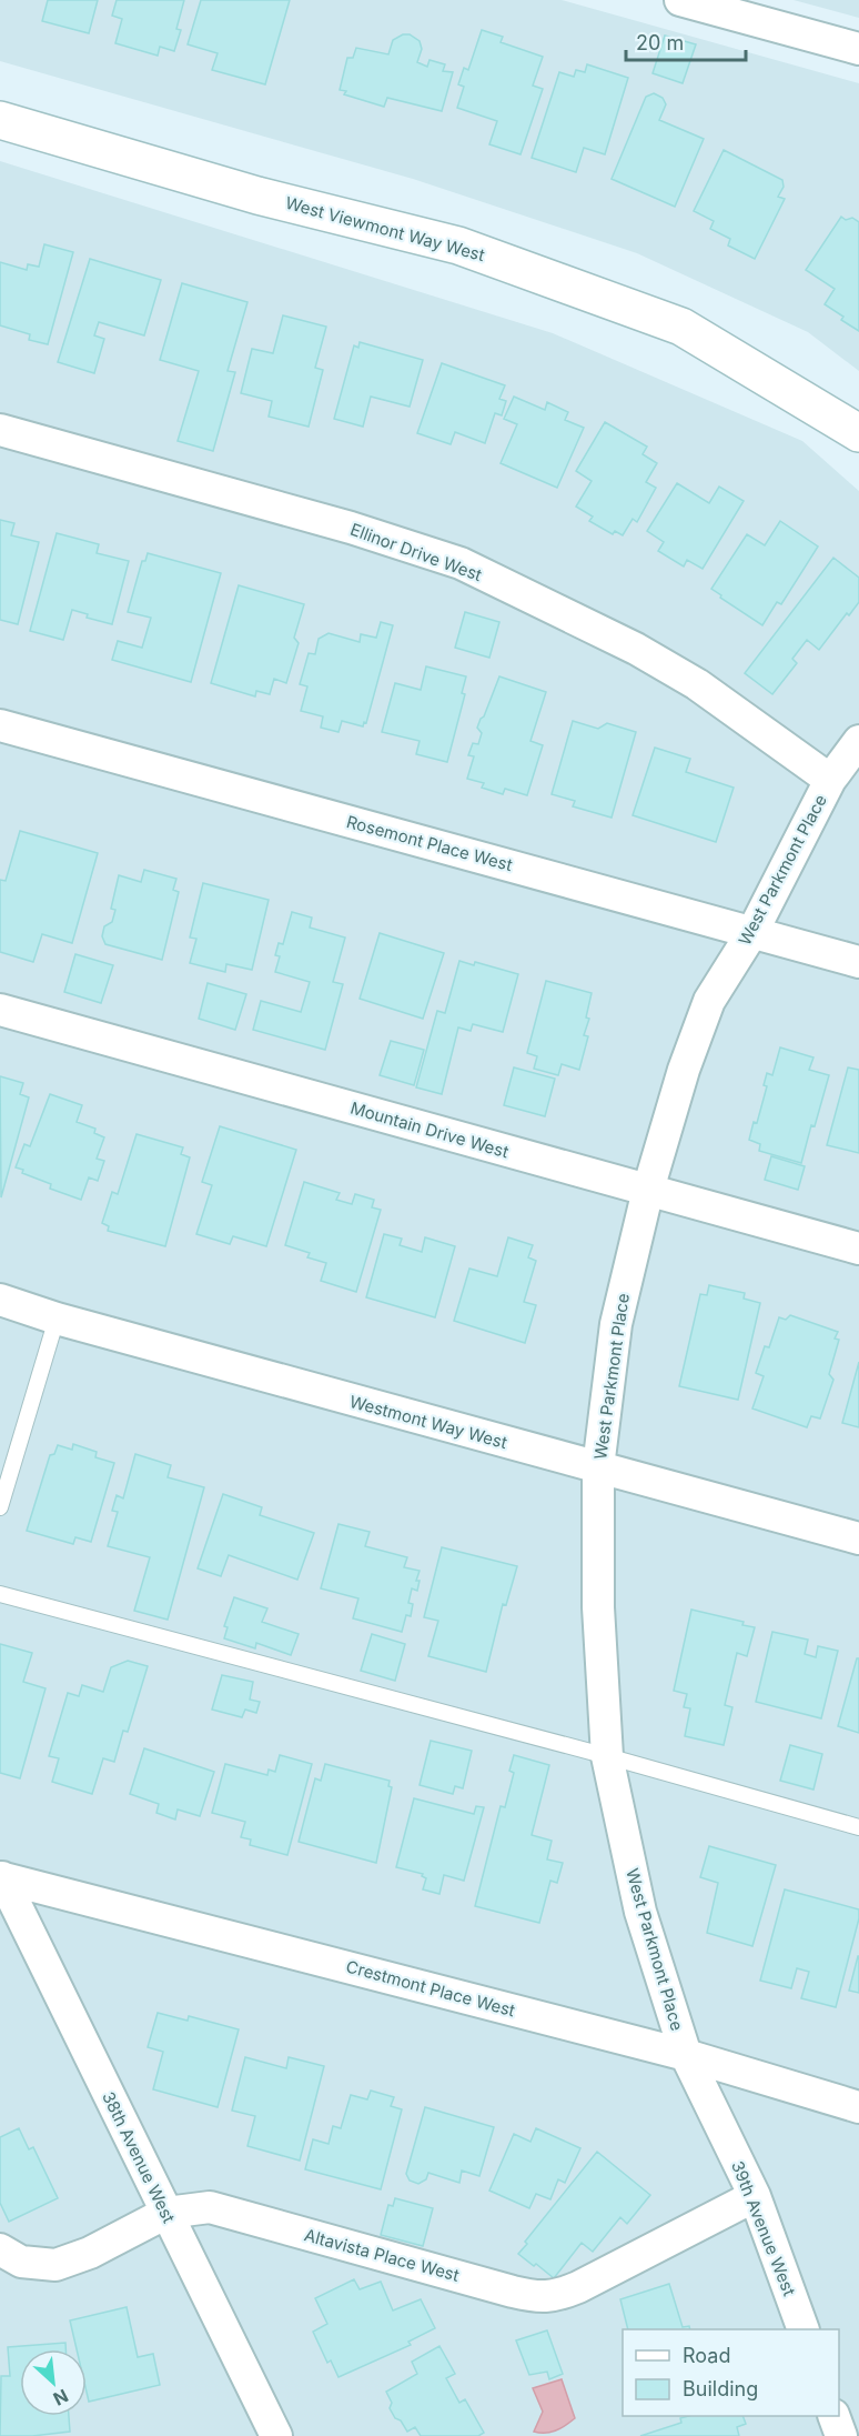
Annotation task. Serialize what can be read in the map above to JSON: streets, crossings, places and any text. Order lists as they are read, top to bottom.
{
  "streets": {
    "street": [
      "West Viewmont Way West",
      "Ellinor Drive West",
      "Rosemont Place West",
      "West Parkmont Place",
      "Mountain Drive West",
      "Westmont Way West",
      "Crestmont Place West",
      "38th Avenue West",
      "39th Avenue West",
      "Altavista Place West"
    ]
  },
  "crossings": [
    ["Ellinor Drive West", "West Parkmont Place"],
    ["Rosemont Place West", "West Parkmont Place"],
    ["West Parkmont Place", "Mountain Drive West"],
    ["West Parkmont Place", "Westmont Way West"],
    ["West Parkmont Place", "Crestmont Place West"],
    ["West Parkmont Place", "39th Avenue West"],
    ["Crestmont Place West", "38th Avenue West"],
    ["Crestmont Place West", "39th Avenue West"],
    ["38th Avenue West", "Altavista Place West"],
    ["39th Avenue West", "Altavista Place West"]
  ],
  "legend": ["Road", "Building"],
  "scale_bar": "20 m",
  "north": "bottom right"
}
